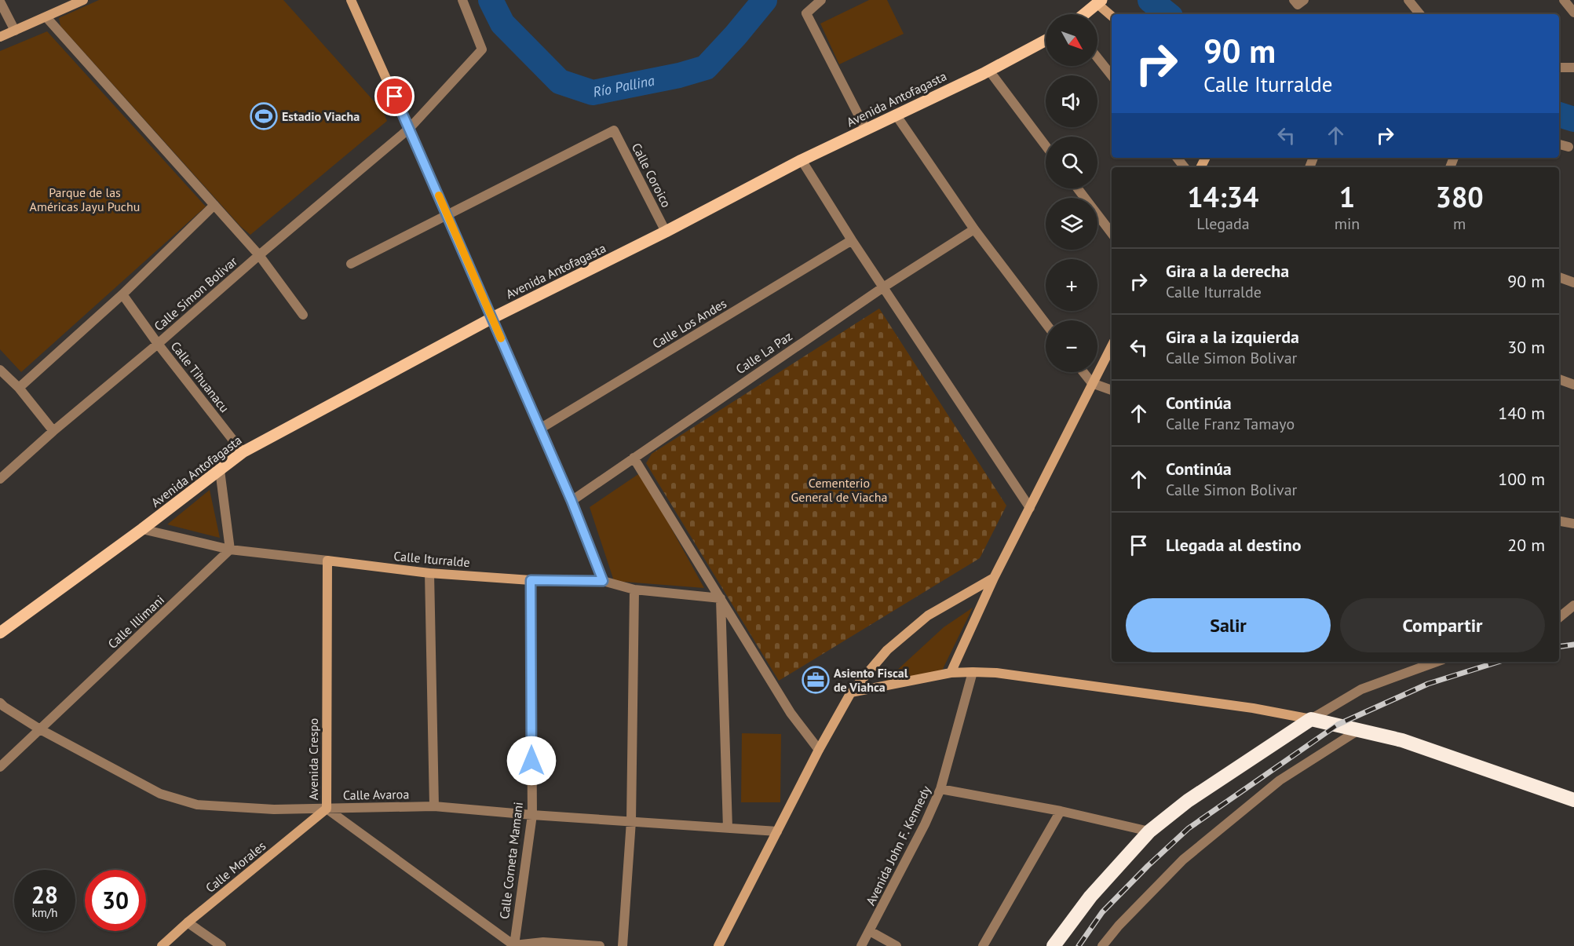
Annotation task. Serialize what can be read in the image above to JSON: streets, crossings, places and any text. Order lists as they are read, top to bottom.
{
  "streets": {
    "main road": [
      "Avenida Antofagasta",
      "Calle Iturralde",
      "Avenida Crespo",
      "Calle Morales"
    ],
    "street": [
      "Calle Coroico",
      "Calle Simon Bolivar",
      "Calle Los Andes",
      "Calle La Paz",
      "Calle Tihuanacu",
      "Calle Illimani",
      "Calle Avaroa",
      "Avenida John F. Kennedy",
      "Calle Corneta Mamani"
    ]
  },
  "crossings": [
    ["Avenida Antofagasta", "Calle Coroico"],
    ["Avenida Antofagasta", "Calle Tihuanacu"],
    ["Avenida Antofagasta", "Calle Iturralde"],
    ["Calle Simon Bolivar", "Calle Tihuanacu"],
    ["Calle Iturralde", "Calle Illimani"],
    ["Calle Iturralde", "Avenida Crespo"],
    ["Calle Iturralde", "Calle Corneta Mamani"],
    ["Calle Illimani", "Calle Avaroa"],
    ["Avenida Crespo", "Calle Avaroa"],
    ["Avenida Crespo", "Calle Corneta Mamani"],
    ["Avenida Crespo", "Calle Morales"],
    ["Calle Avaroa", "Calle Corneta Mamani"],
    ["Calle Avaroa", "Calle Morales"]
  ],
  "water": ["Río Pallina"],
  "parks": ["Parque de las Américas Jayu Puchu", "Cementerio General de Viacha"],
  "places": {
    "sports": ["Estadio Viacha"],
    "office": ["Asiento Fiscal de Viahca"]
  },
  "north": "bottom right",
  "page": {
    "map_buttons": ["+", "−"],
    "turn": ["90 m", "Calle Iturralde"],
    "eta": [
      "14:34",
      "Llegada",
      "1",
      "min",
      "380",
      "m"
    ],
    "list": [
      {
        "name": "Gira a la derecha",
        "note": "Calle Iturralde",
        "value": "90 m"
      },
      {
        "name": "Gira a la izquierda",
        "note": "Calle Simon Bolivar",
        "value": "30 m"
      },
      {
        "name": "Continúa",
        "note": "Calle Franz Tamayo",
        "value": "140 m"
      },
      {
        "name": "Continúa",
        "note": "Calle Simon Bolivar",
        "value": "100 m"
      },
      {
        "name": "Llegada al destino",
        "value": "20 m"
      }
    ],
    "buttons": ["Salir", "Compartir"],
    "speed": "28 km/h",
    "limit": "30"
  }
}
